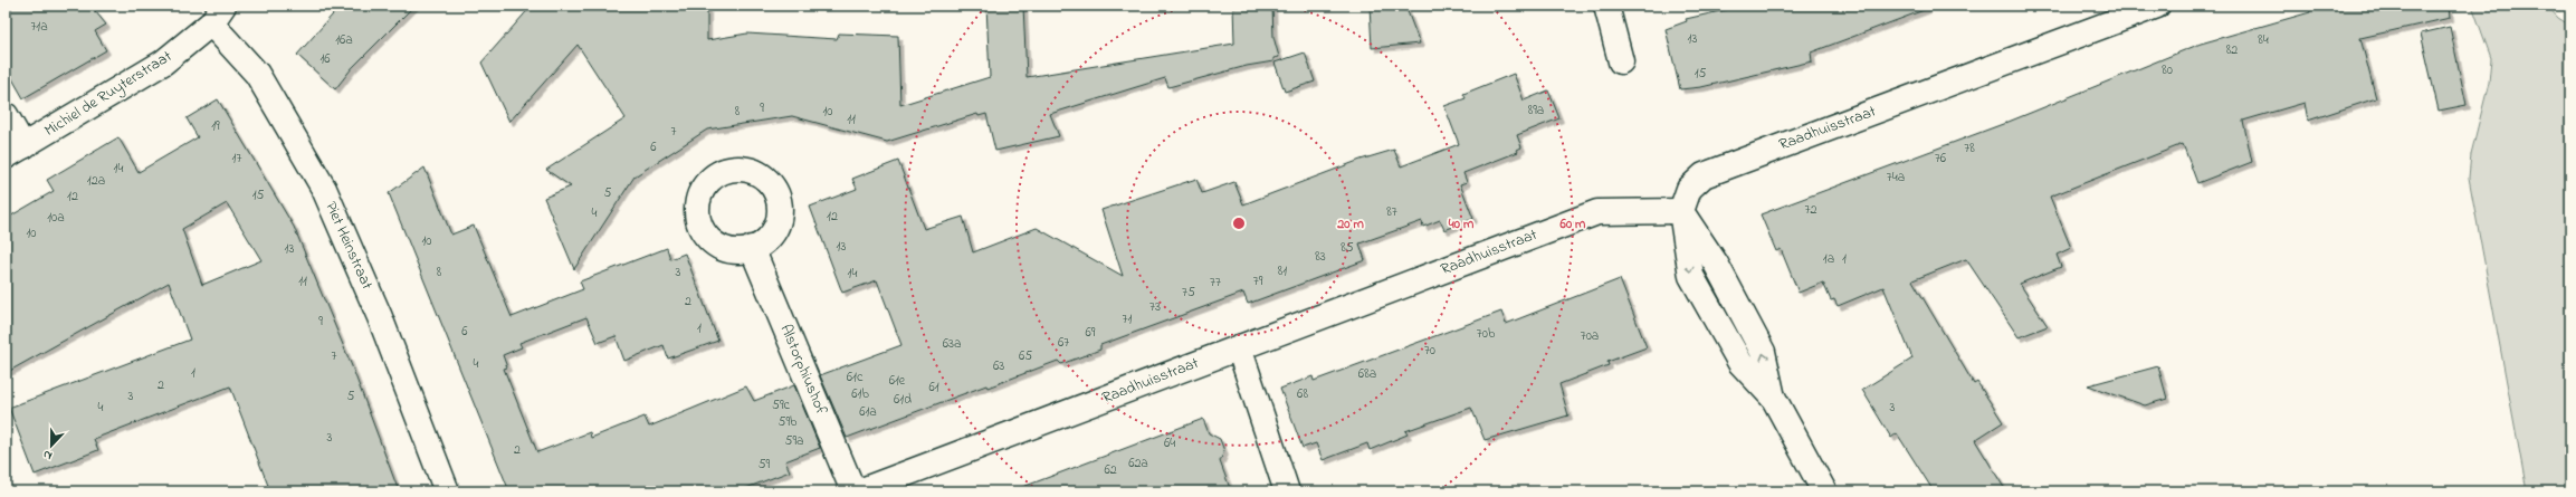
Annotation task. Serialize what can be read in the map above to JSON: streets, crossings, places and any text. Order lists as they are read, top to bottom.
{
  "streets": {
    "street": [
      "Michiel de Ruyterstraat",
      "Raadhuisstraat",
      "Piet Heinstraat",
      "Alstorphiushof"
    ]
  },
  "crossings": [
    ["Michiel de Ruyterstraat", "Piet Heinstraat"]
  ],
  "house_numbers": [
    "71a",
    "13",
    "16a",
    "84",
    "82",
    "16",
    "80",
    "15",
    "9",
    "89a",
    "8",
    "10",
    "11",
    "19",
    "7",
    "6",
    "78",
    "17",
    "76",
    "14",
    "74a",
    "12a",
    "5",
    "15",
    "12",
    "72",
    "87",
    "4",
    "12",
    "10a",
    "10",
    "10",
    "13",
    "85",
    "13",
    "83",
    "1a",
    "1",
    "81",
    "8",
    "3",
    "14",
    "11",
    "79",
    "77",
    "75",
    "2",
    "73",
    "71",
    "9",
    "1",
    "6",
    "69",
    "70b",
    "70a",
    "67",
    "63a",
    "70",
    "7",
    "65",
    "4",
    "63",
    "1",
    "68a",
    "61c",
    "61e",
    "2",
    "61",
    "61b",
    "68",
    "3",
    "5",
    "61d",
    "59c",
    "4",
    "3",
    "61a",
    "59b",
    "3",
    "59a",
    "64",
    "2",
    "62a",
    "59",
    "62"
  ],
  "north": "bottom",
  "rings": ["20 m", "40 m", "60 m"]
}
